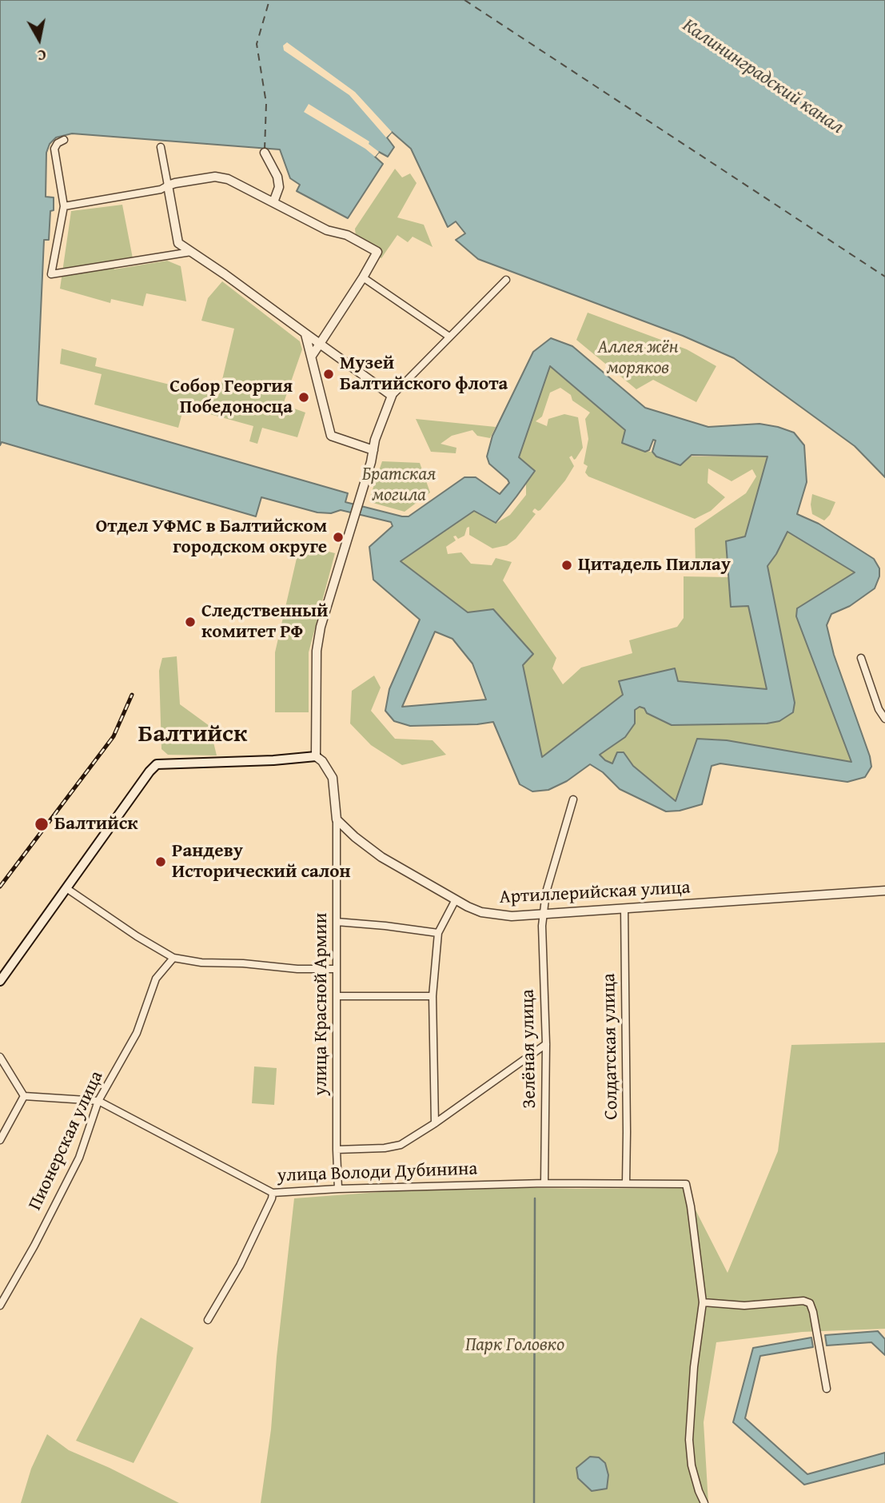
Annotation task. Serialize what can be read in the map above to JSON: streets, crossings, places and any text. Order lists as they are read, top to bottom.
{
  "streets": {
    "street": [
      "Артиллерийская улица",
      "улица Красной Армии",
      "Солдатская улица",
      "Зелёная улица",
      "Пионерская улица",
      "улица Володи Дубинина"
    ]
  },
  "crossings": [
    ["Артиллерийская улица", "улица Красной Армии"],
    ["Артиллерийская улица", "Солдатская улица"],
    ["Артиллерийская улица", "Зелёная улица"],
    ["улица Красной Армии", "улица Володи Дубинина"],
    ["Солдатская улица", "улица Володи Дубинина"],
    ["Зелёная улица", "улица Володи Дубинина"],
    ["Пионерская улица", "улица Володи Дубинина"]
  ],
  "districts": ["Балтийск"],
  "water": ["Калининградский канал"],
  "parks": ["Аллея жён моряков", "Братская могила", "Парк Головко"],
  "places": [
    "Музей Балтийского флота",
    "Собор Георгия Победоносца",
    "Отдел УФМС в Балтийском городском округе",
    "Цитадель Пиллау",
    "Следственный комитет РФ",
    "Балтийск",
    "Рандеву Исторический салон"
  ],
  "north": "bottom"
}
